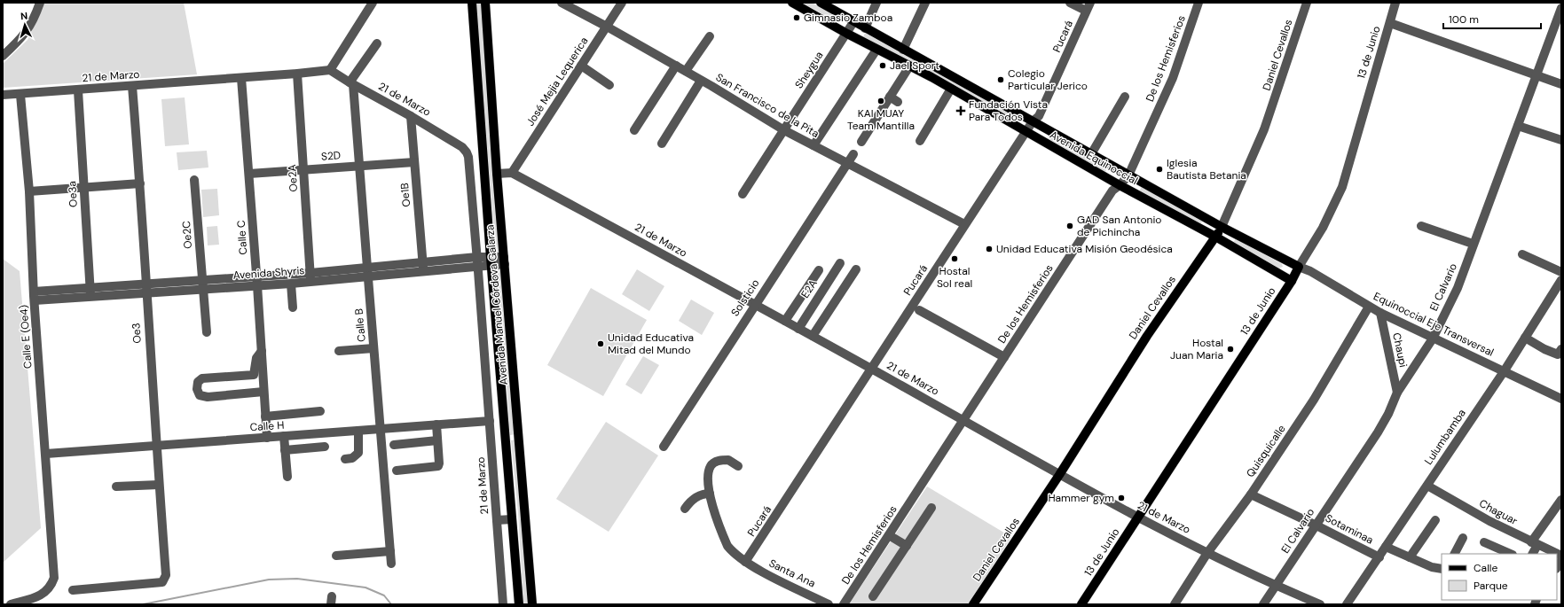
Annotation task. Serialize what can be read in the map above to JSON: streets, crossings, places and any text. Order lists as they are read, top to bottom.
{
  "streets": {
    "main road": [
      "13 de Junio",
      "Daniel Cevallos",
      "Avenida Equinoccial",
      "Avenida Manuel Córdova Galarza"
    ],
    "street": [
      "Pucará",
      "De los Hemisferios",
      "Sheygua",
      "21 de Marzo",
      "José Mejia Lequerica",
      "San Francisco de la Pita",
      "S2D",
      "Oe2A",
      "Oe3a",
      "Oe1B",
      "Oe2C",
      "Calle C",
      "Avenida Shyris",
      "El Calvario",
      "E2A",
      "Solsticio",
      "Equinoccial Eje Transversal",
      "Calle B",
      "Oe3",
      "Calle E (Oe4)",
      "Chaupi",
      "Calle H",
      "Lulumbamba",
      "Quisquicalle",
      "Chaguar",
      "Sotaminaa",
      "Santa Ana"
    ]
  },
  "crossings": [
    ["Pucará", "21 de Marzo"],
    ["Pucará", "San Francisco de la Pita"],
    ["Pucará", "Avenida Equinoccial"],
    ["Pucará", "Santa Ana"],
    ["13 de Junio", "21 de Marzo"],
    ["13 de Junio", "Avenida Equinoccial"],
    ["13 de Junio", "Equinoccial Eje Transversal"],
    ["Daniel Cevallos", "21 de Marzo"],
    ["Daniel Cevallos", "Avenida Equinoccial"],
    ["De los Hemisferios", "21 de Marzo"],
    ["De los Hemisferios", "Avenida Equinoccial"],
    ["Sheygua", "San Francisco de la Pita"],
    ["Sheygua", "Avenida Equinoccial"],
    ["21 de Marzo", "José Mejia Lequerica"],
    ["21 de Marzo", "Oe2A"],
    ["21 de Marzo", "Oe3a"],
    ["21 de Marzo", "Oe1B"],
    ["21 de Marzo", "Calle C"],
    ["21 de Marzo", "Avenida Shyris"],
    ["21 de Marzo", "El Calvario"],
    ["21 de Marzo", "E2A"],
    ["21 de Marzo", "Solsticio"],
    ["21 de Marzo", "Avenida Manuel Córdova Galarza"],
    ["21 de Marzo", "Calle B"],
    ["21 de Marzo", "Oe3"],
    ["21 de Marzo", "Calle E (Oe4)"],
    ["21 de Marzo", "Calle H"],
    ["21 de Marzo", "Quisquicalle"],
    ["José Mejia Lequerica", "San Francisco de la Pita"],
    ["San Francisco de la Pita", "Solsticio"],
    ["S2D", "Oe2A"],
    ["S2D", "Oe1B"],
    ["S2D", "Calle C"],
    ["S2D", "Calle B"],
    ["Avenida Equinoccial", "Equinoccial Eje Transversal"],
    ["Oe2A", "Avenida Shyris"],
    ["Oe3a", "Avenida Shyris"],
    ["Oe1B", "Avenida Shyris"],
    ["Oe2C", "Avenida Shyris"],
    ["Calle C", "Avenida Shyris"],
    ["Calle C", "Calle H"],
    ["Avenida Shyris", "Avenida Manuel Córdova Galarza"],
    ["Avenida Shyris", "Calle B"],
    ["Avenida Shyris", "Oe3"],
    ["Avenida Shyris", "Calle E (Oe4)"],
    ["El Calvario", "Equinoccial Eje Transversal"],
    ["El Calvario", "Chaupi"],
    ["El Calvario", "Sotaminaa"],
    ["Equinoccial Eje Transversal", "Chaupi"],
    ["Equinoccial Eje Transversal", "Lulumbamba"],
    ["Equinoccial Eje Transversal", "Quisquicalle"],
    ["Calle B", "Calle H"],
    ["Oe3", "Calle H"],
    ["Calle E (Oe4)", "Calle H"],
    ["Lulumbamba", "Chaguar"],
    ["Lulumbamba", "Sotaminaa"],
    ["Quisquicalle", "Sotaminaa"]
  ],
  "places": {
    "other": [
      "Gimnasio Zamboa",
      "Jael Sport",
      "Colegio Particular Jerico",
      "KAI MUAY Team Mantilla",
      "Iglesia Bautista Betania",
      "GAD San Antonio de Pichincha",
      "Unidad Educativa Misión Geodésica",
      "Hostal Sol real",
      "Unidad Educativa Mitad del Mundo",
      "Hostal Juan Maria",
      "Hammer gym"
    ],
    "health": ["Fundación Vista Para Todos"]
  },
  "legend": ["Calle", "Parque"],
  "scale_bar": "100 m",
  "north": "top"
}
